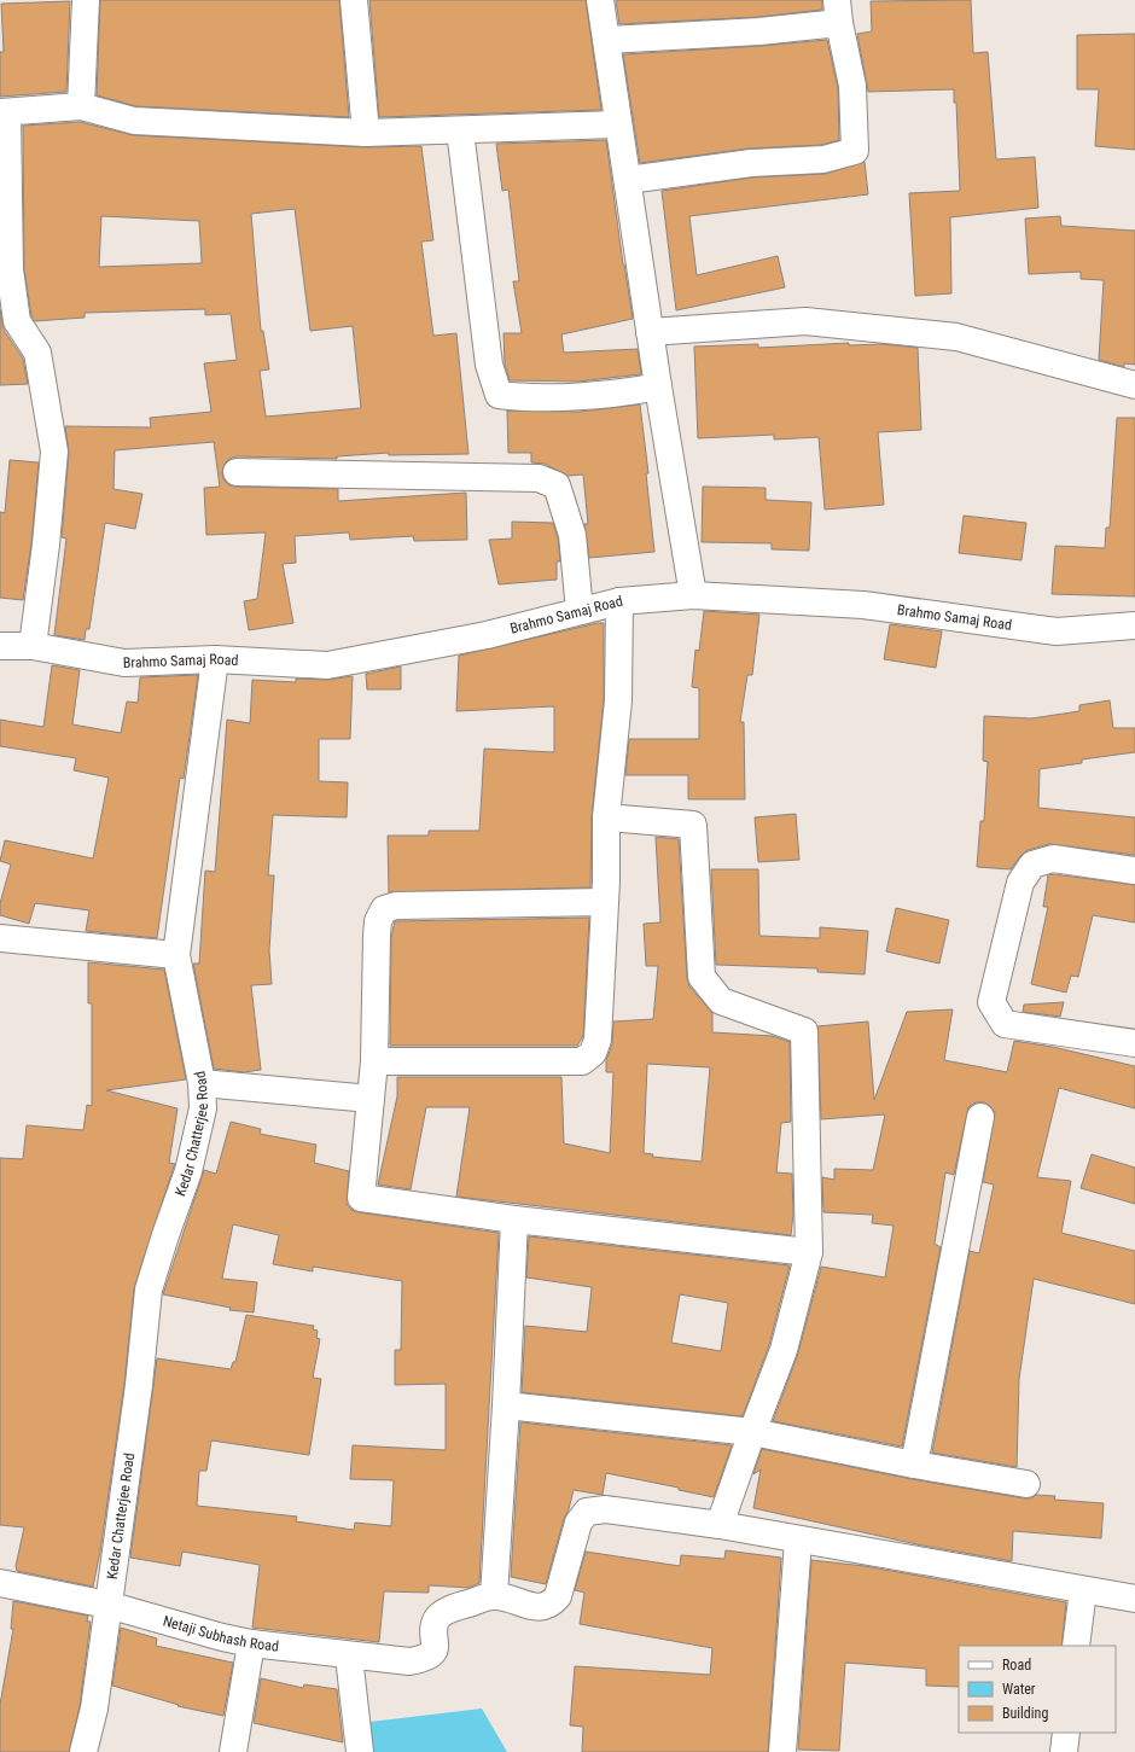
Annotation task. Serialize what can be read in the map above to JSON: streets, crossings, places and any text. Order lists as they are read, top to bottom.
{
  "streets": {
    "street": ["Brahmo Samaj Road", "Kedar Chatterjee Road", "Netaji Subhash Road"]
  },
  "crossings": [
    ["Brahmo Samaj Road", "Kedar Chatterjee Road"],
    ["Kedar Chatterjee Road", "Netaji Subhash Road"]
  ],
  "legend": ["Road", "Water", "Building"]
}
